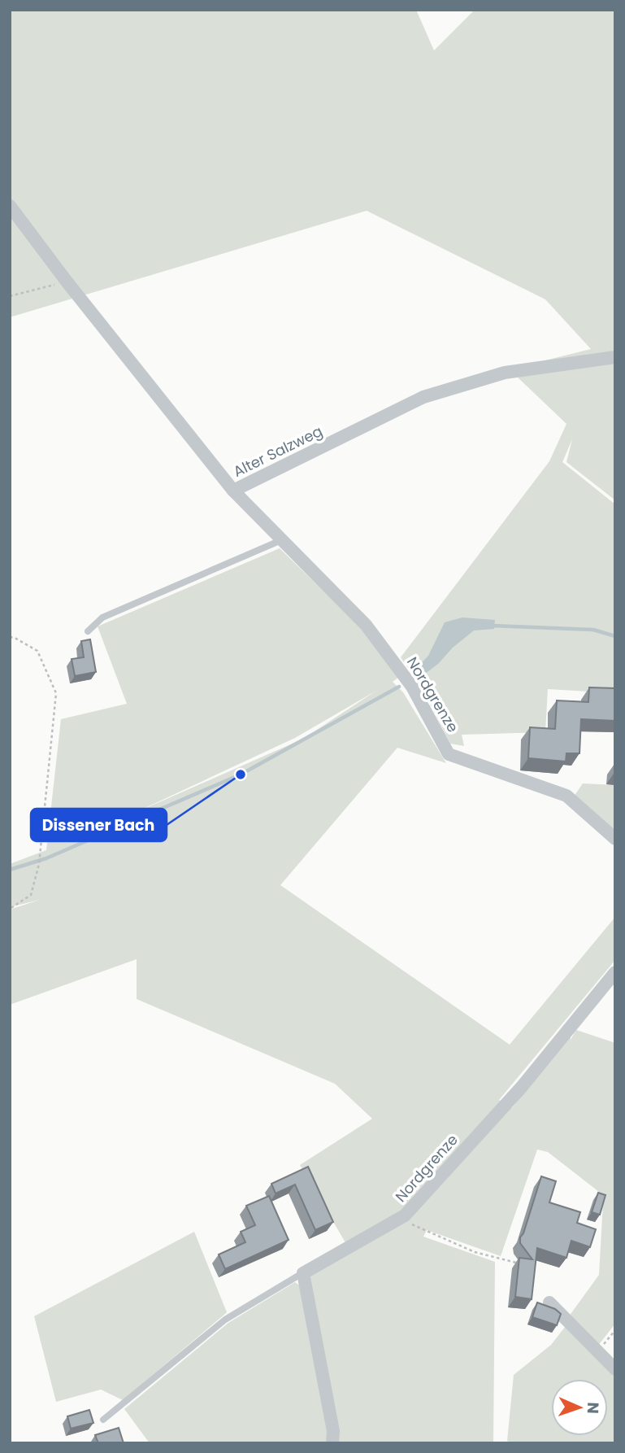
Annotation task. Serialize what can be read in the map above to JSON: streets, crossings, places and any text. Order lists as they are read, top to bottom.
{
  "streets": {
    "street": ["Alter Salzweg", "Nordgrenze"]
  },
  "crossings": [
    ["Alter Salzweg", "Nordgrenze"]
  ],
  "places": ["Dissener Bach"],
  "north": "right"
}
